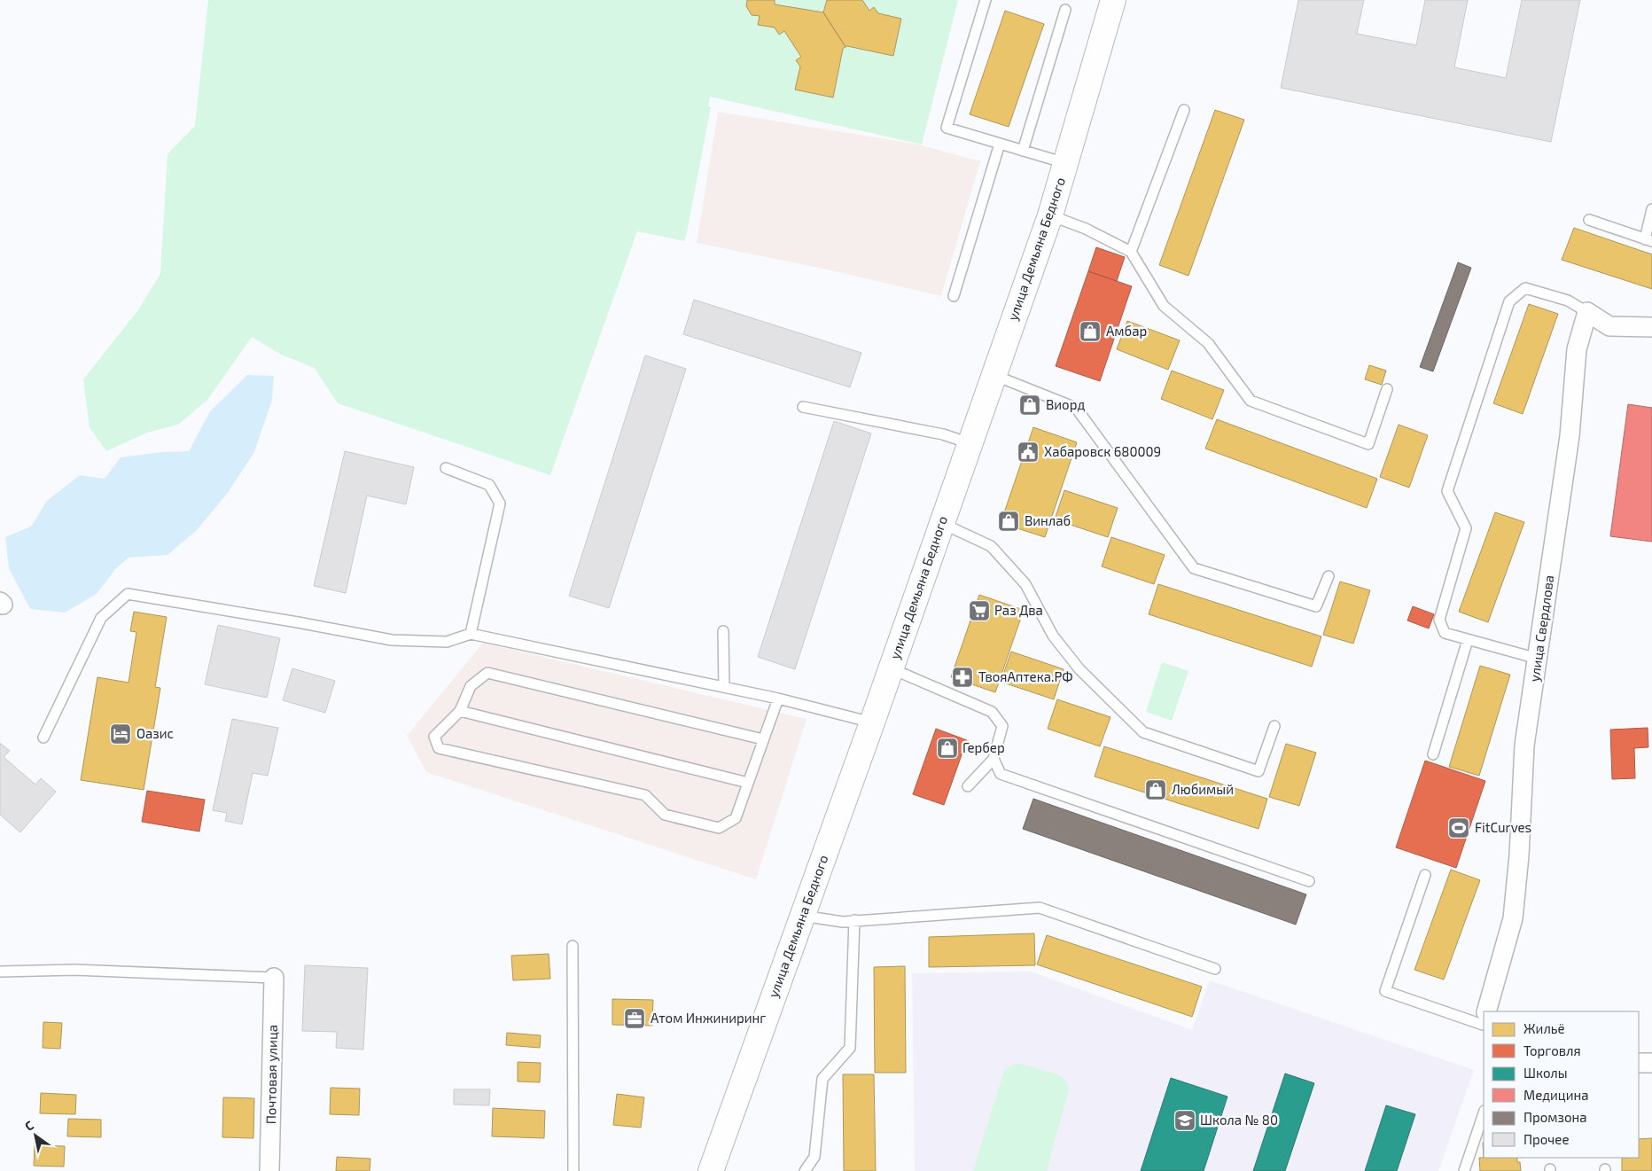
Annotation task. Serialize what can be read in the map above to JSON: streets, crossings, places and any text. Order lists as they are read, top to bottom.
{
  "streets": {
    "main road": ["улица Демьяна Бедного"],
    "street": ["улица Свердлова", "Почтовая улица"]
  },
  "places": {
    "shop": [
      "Амбар",
      "Виорд",
      "Винлаб",
      "Гербер",
      "Любимый"
    ],
    "public building": ["Хабаровск 680009"],
    "supermarket": ["Раз Два"],
    "pharmacy": ["ТвояАптека.РФ"],
    "hotel": ["Оазис"],
    "sports": ["FitCurves"],
    "office": ["Атом Инжиниринг"],
    "school or university": ["Школа № 80"]
  },
  "legend": [
    "Жильё",
    "Торговля",
    "Школы",
    "Медицина",
    "Промзона",
    "Прочее"
  ],
  "north": "top left"
}
